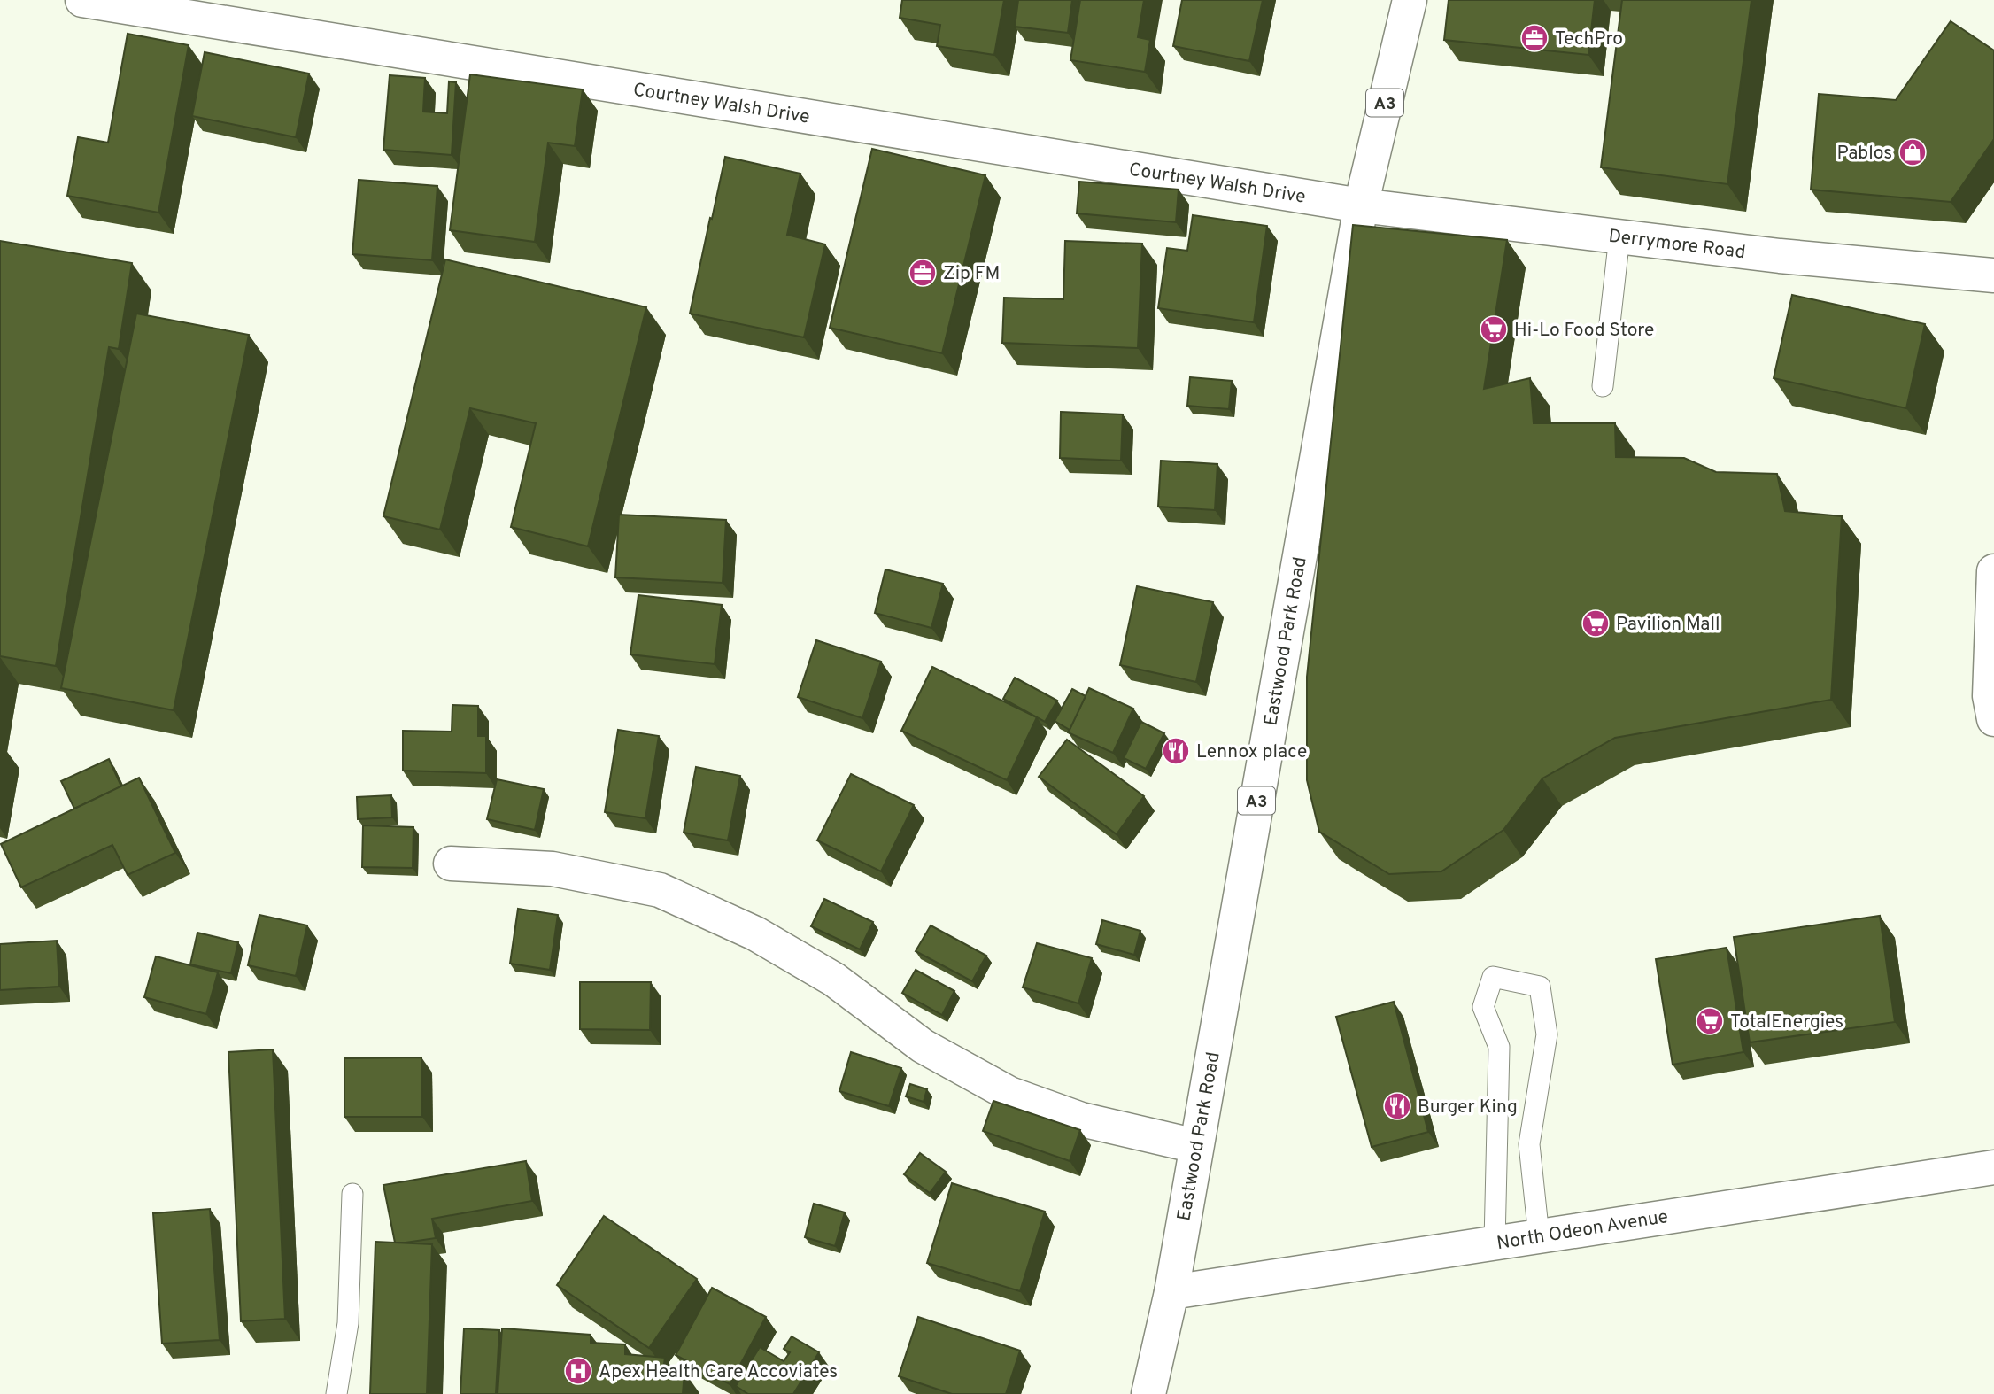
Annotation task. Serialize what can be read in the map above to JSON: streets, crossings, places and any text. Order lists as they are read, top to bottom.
{
  "streets": {
    "street": [
      "Courtney Walsh Drive",
      "A3",
      "Derrymore Road",
      "Eastwood Park Road",
      "North Odeon Avenue"
    ]
  },
  "crossings": [
    ["Courtney Walsh Drive", "Derrymore Road"],
    ["Courtney Walsh Drive", "Eastwood Park Road"],
    ["Derrymore Road", "Eastwood Park Road"],
    ["Eastwood Park Road", "North Odeon Avenue"]
  ],
  "places": {
    "office": ["TechPro", "Zip FM"],
    "shop": ["Pablos"],
    "supermarket": ["Hi-Lo Food Store", "Pavilion Mall", "TotalEnergies"],
    "restaurant": ["Lennox place", "Burger King"],
    "hospital": ["Apex Health Care Accoviates"]
  }
}
